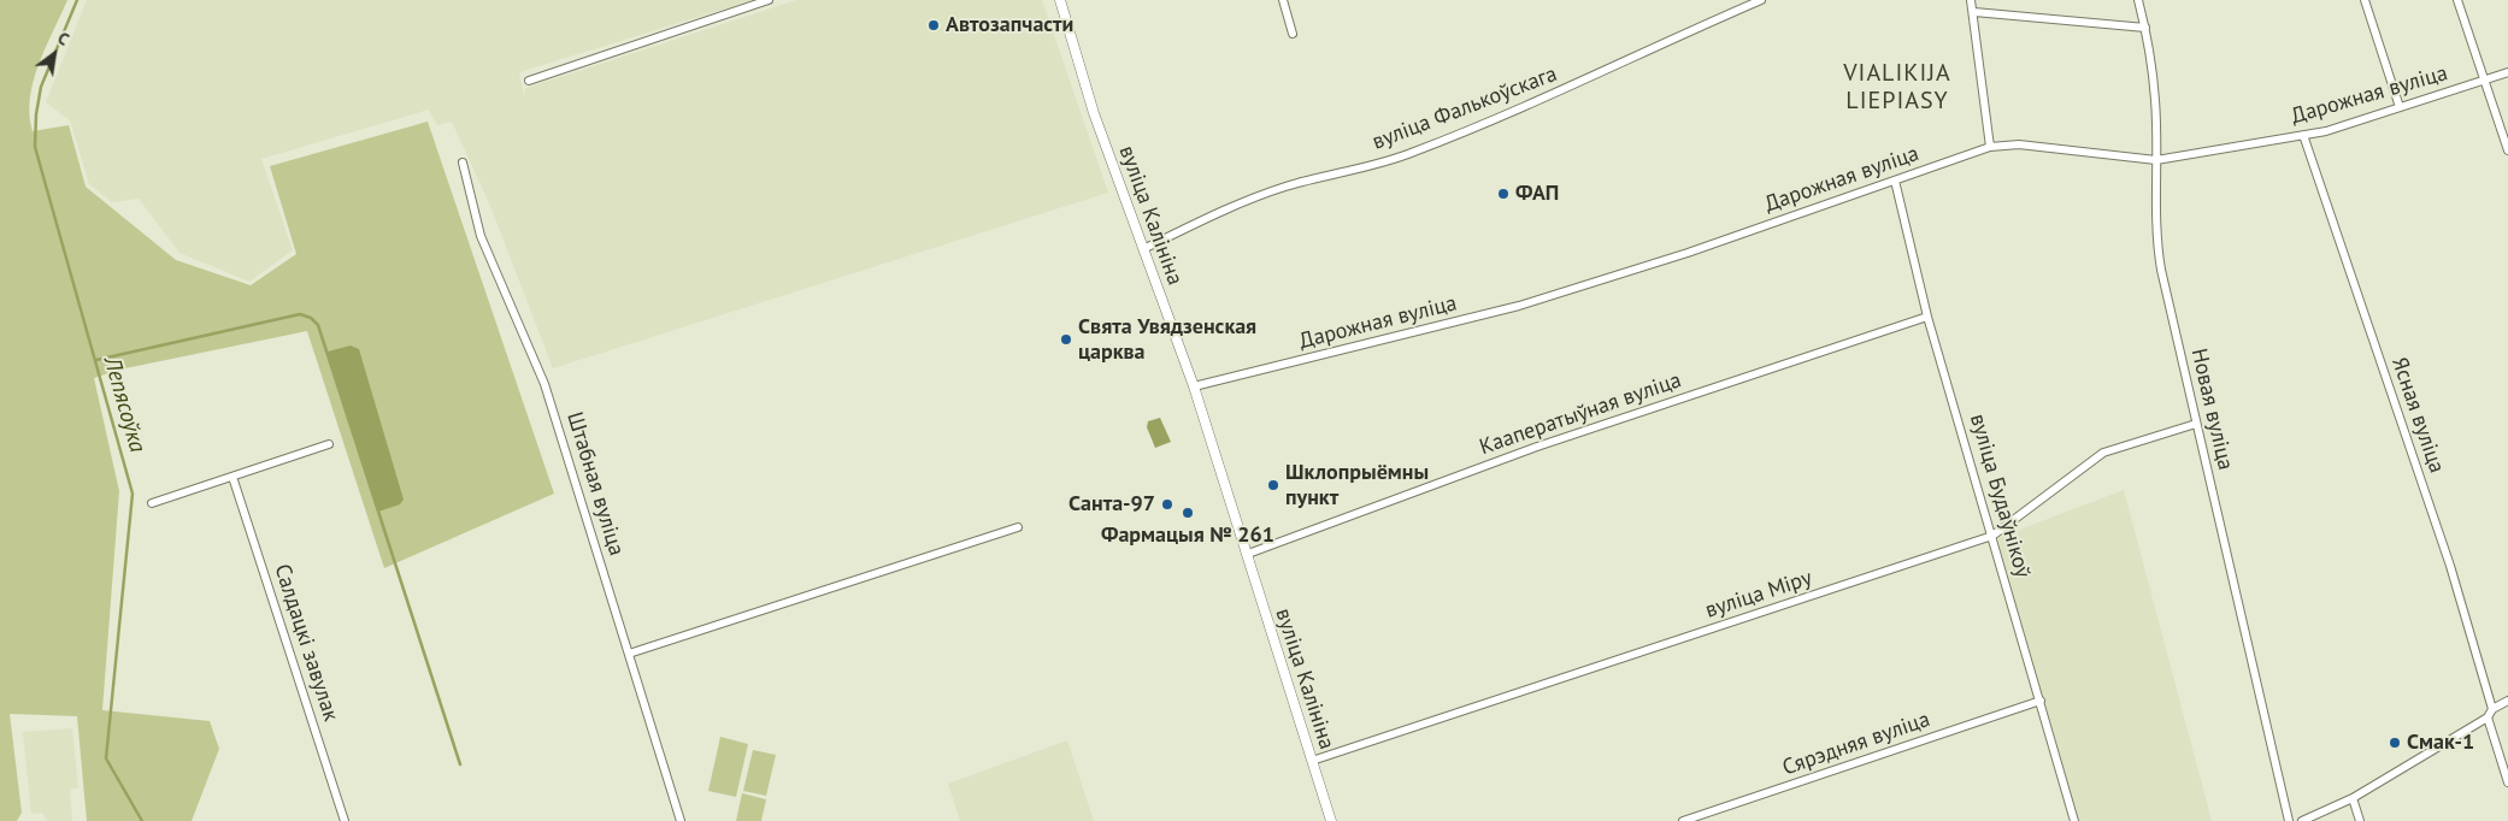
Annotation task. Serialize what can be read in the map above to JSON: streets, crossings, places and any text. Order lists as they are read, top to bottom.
{
  "streets": {
    "street": [
      "Дарожная вуліца",
      "вуліца Фалькоўскага",
      "вуліца Калініна",
      "Новая вуліца",
      "Кааператыўная вуліца",
      "Ясная вуліца",
      "Штабная вуліца",
      "вуліца Будаўнікоў",
      "вуліца Міру",
      "Салдацкі завулак",
      "Сярэдняя вуліца"
    ]
  },
  "crossings": [
    ["Дарожная вуліца", "вуліца Калініна"],
    ["Дарожная вуліца", "Новая вуліца"],
    ["Дарожная вуліца", "Ясная вуліца"],
    ["Дарожная вуліца", "вуліца Будаўнікоў"],
    ["вуліца Фалькоўскага", "вуліца Калініна"],
    ["вуліца Калініна", "Кааператыўная вуліца"],
    ["вуліца Калініна", "вуліца Міру"],
    ["Новая вуліца", "вуліца Міру"],
    ["Кааператыўная вуліца", "вуліца Будаўнікоў"],
    ["вуліца Будаўнікоў", "вуліца Міру"],
    ["вуліца Будаўнікоў", "Сярэдняя вуліца"]
  ],
  "districts": ["VIALIKIJA LIEPIASY"],
  "water": ["Лепясоўка"],
  "places": [
    "Автозапчасти",
    "ФАП",
    "Свята Увядзенская царква",
    "Шклопрыёмны пункт",
    "Санта-97",
    "Фармацыя № 261",
    "Смак-1"
  ],
  "north": "top right"
}
